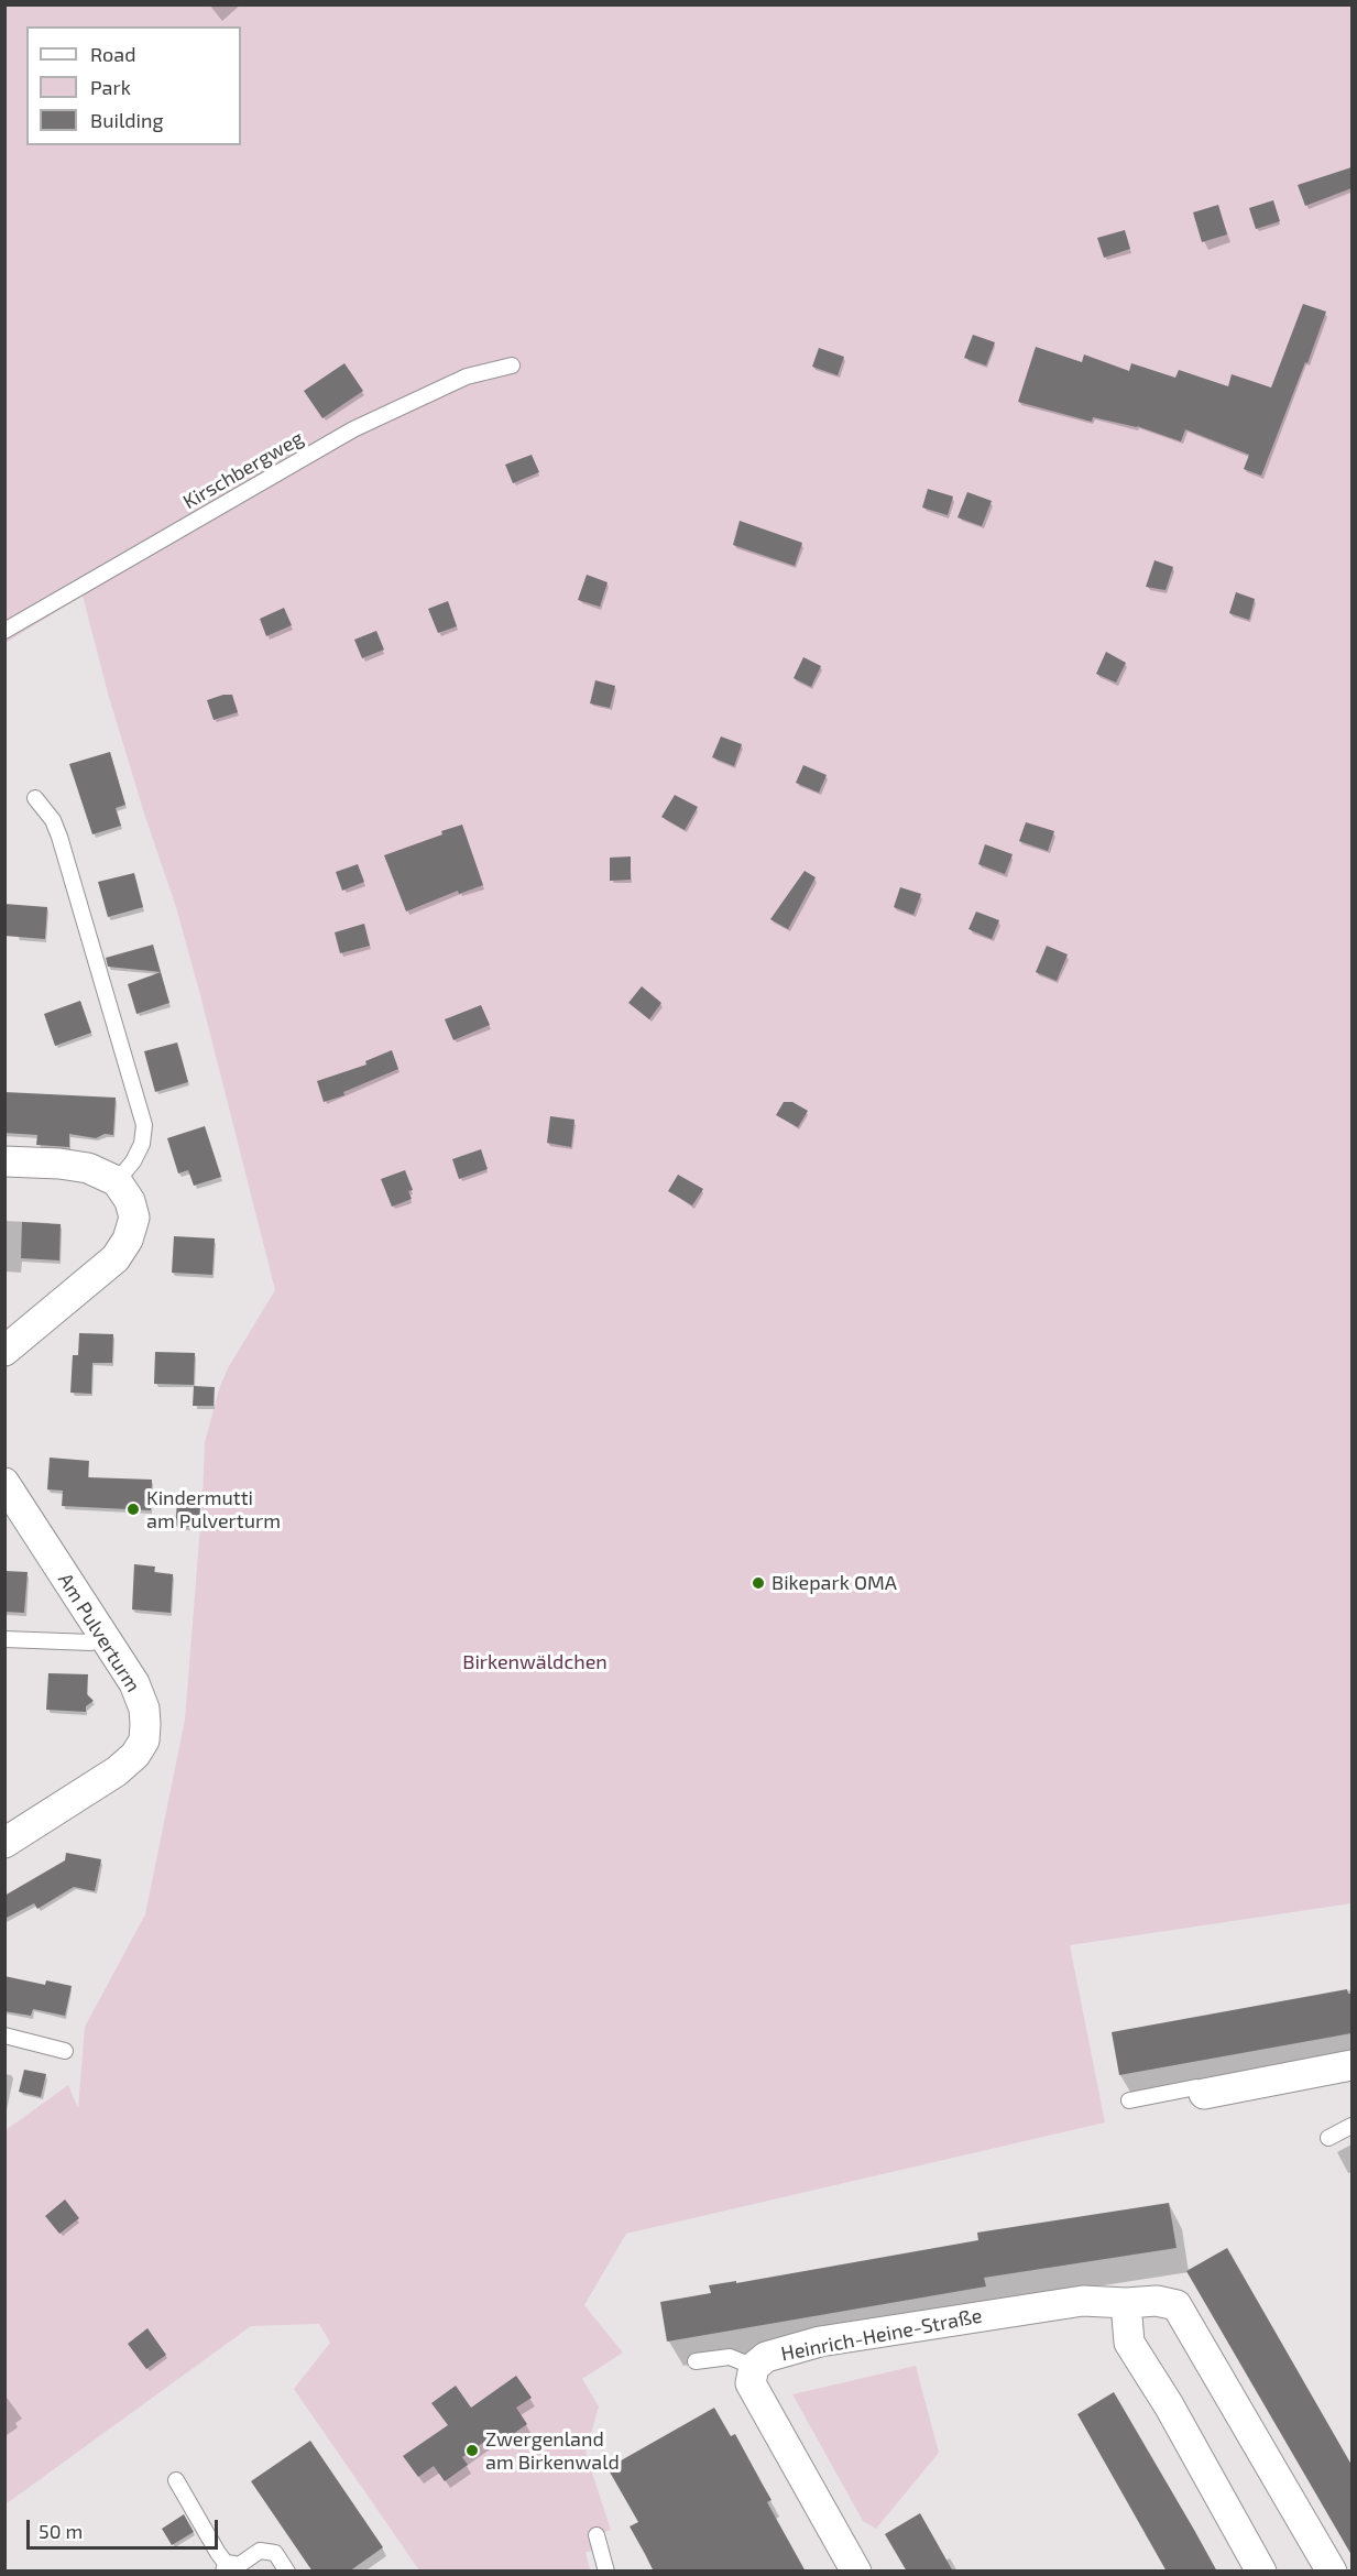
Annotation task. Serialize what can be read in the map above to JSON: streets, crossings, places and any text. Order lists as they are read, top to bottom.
{
  "streets": {
    "street": ["Am Pulverturm", "Heinrich-Heine-Straße"],
    "lane": ["Kirschbergweg"]
  },
  "parks": ["Birkenwäldchen"],
  "places": ["Kindermutti am Pulverturm", "Bikepark OMA", "Zwergenland am Birkenwald"],
  "legend": ["Road", "Park", "Building"],
  "scale_bar": "50 m"
}
